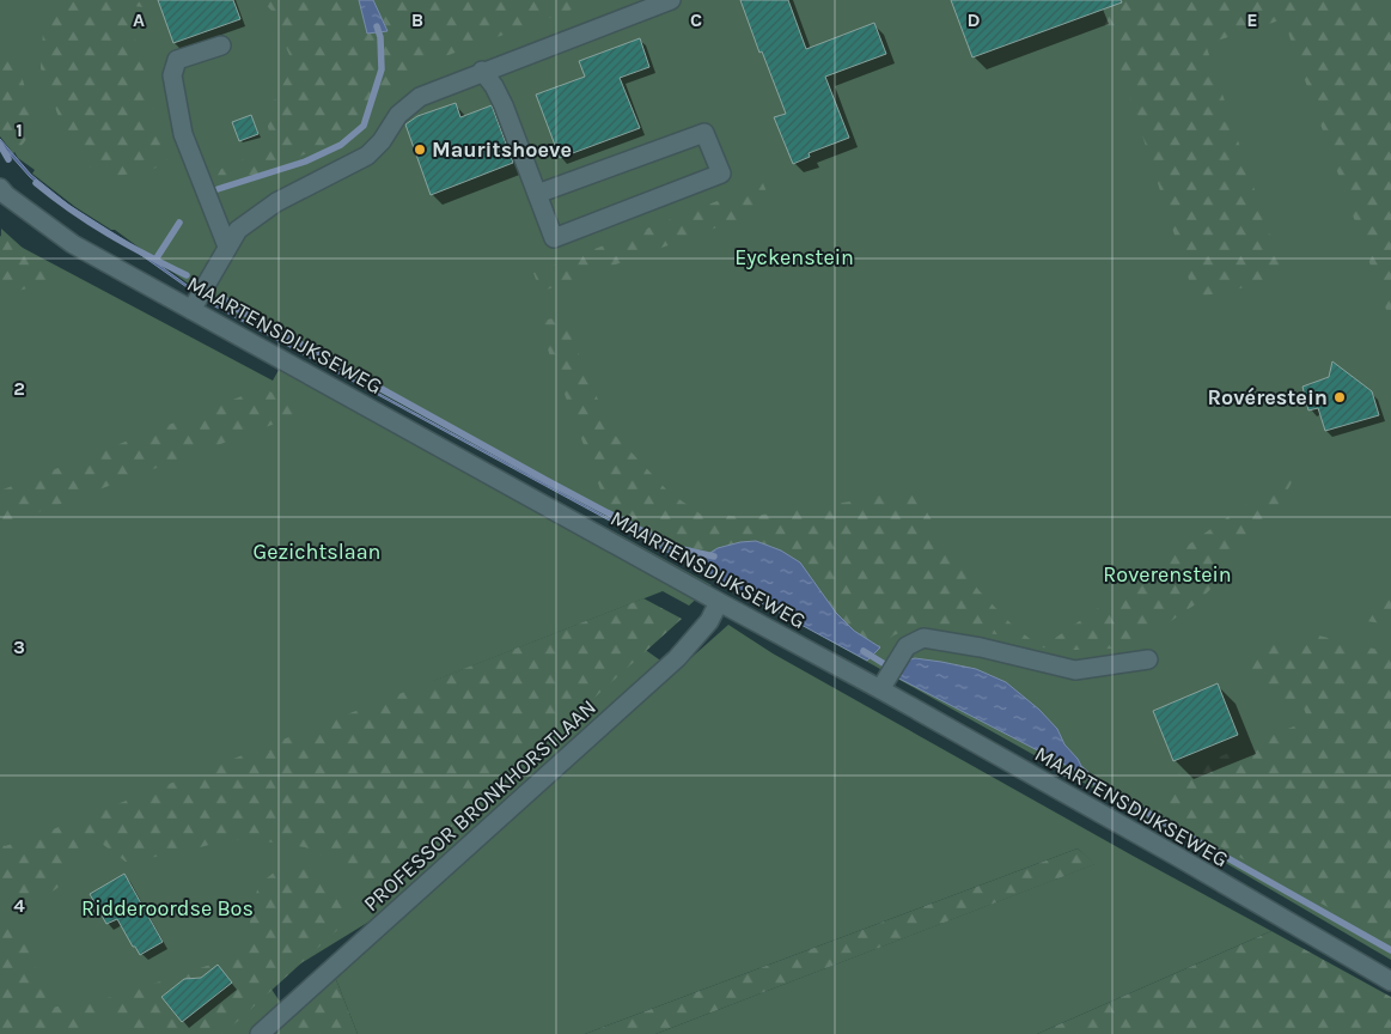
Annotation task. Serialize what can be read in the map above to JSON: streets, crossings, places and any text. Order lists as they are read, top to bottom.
{
  "streets": {
    "street": ["MAARTENSDIJKSEWEG", "PROFESSOR BRONKHORSTLAAN"]
  },
  "crossings": [
    ["MAARTENSDIJKSEWEG", "PROFESSOR BRONKHORSTLAAN"]
  ],
  "parks": [
    "Eyckenstein",
    "Gezichtslaan",
    "Roverenstein",
    "Ridderoordse Bos"
  ],
  "places": ["Mauritshoeve", "Rovérestein"],
  "grid": {
    "columns": [
      "A",
      "B",
      "C",
      "D",
      "E"
    ],
    "rows": [
      "1",
      "2",
      "3",
      "4"
    ]
  }
}
